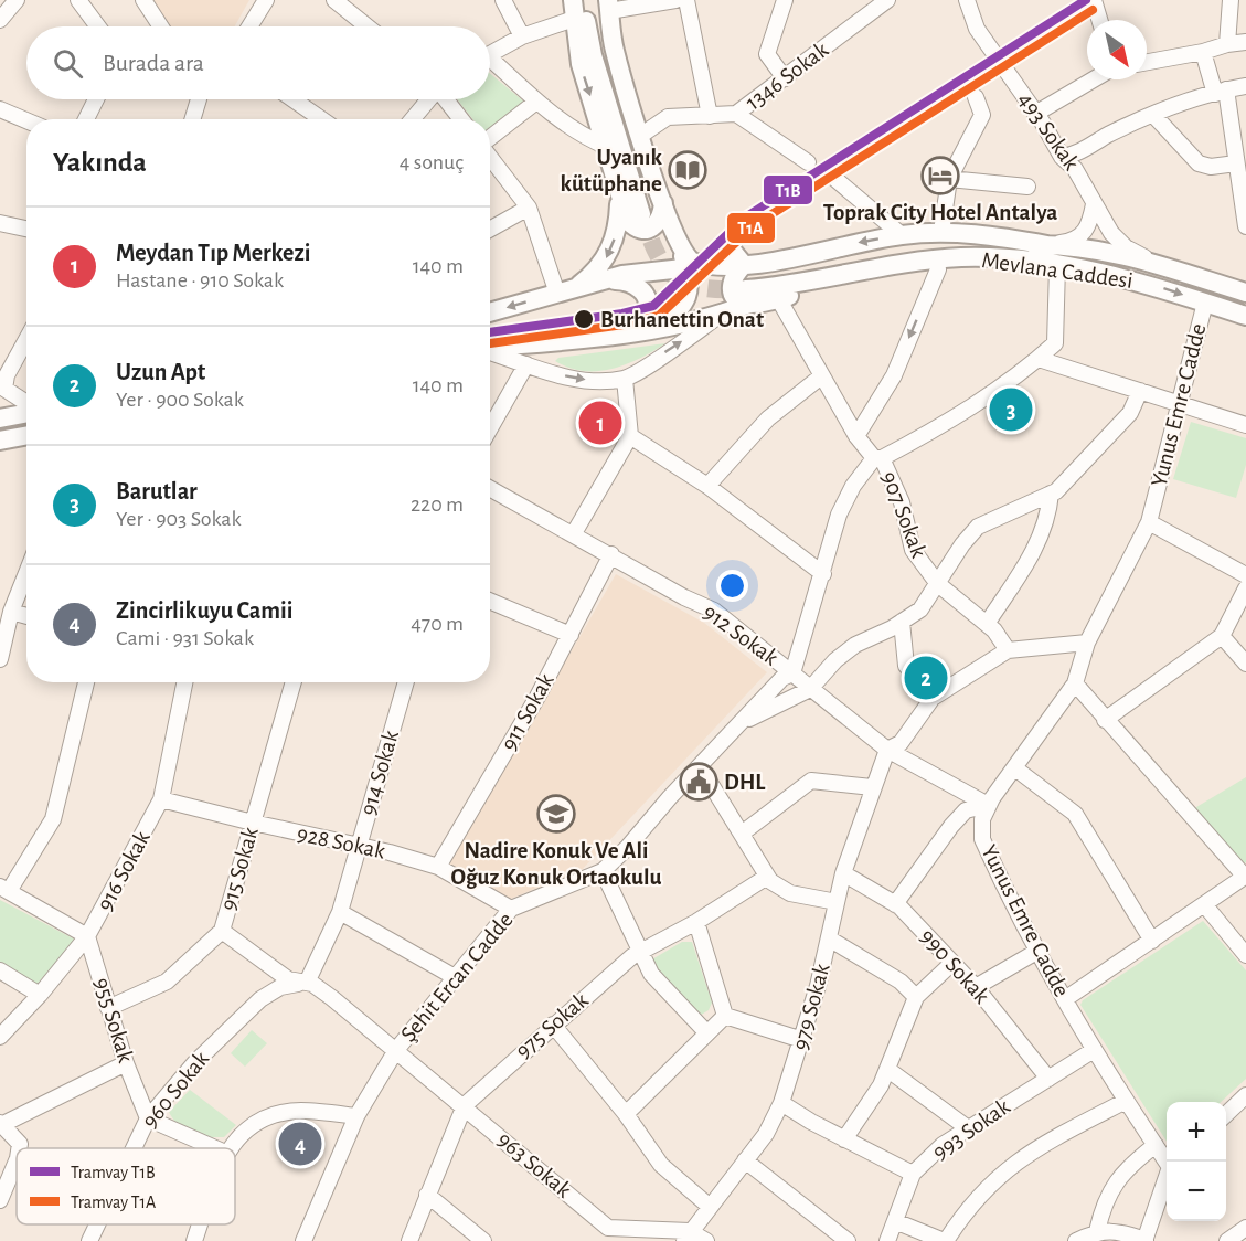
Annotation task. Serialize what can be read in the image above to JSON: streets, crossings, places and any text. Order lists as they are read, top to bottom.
{
  "streets": {
    "main road": ["Mevlana Caddesi"],
    "street": [
      "1346 Sokak",
      "493 Sokak",
      "Yunus Emre Cadde",
      "907 Sokak",
      "912 Sokak",
      "911 Sokak",
      "914 Sokak",
      "928 Sokak",
      "915 Sokak",
      "916 Sokak",
      "990 Sokak",
      "Şehit Ercan Cadde",
      "979 Sokak",
      "955 Sokak",
      "975 Sokak",
      "960 Sokak",
      "993 Sokak",
      "963 Sokak"
    ]
  },
  "crossings": [
    ["493 Sokak", "Mevlana Caddesi"],
    ["Mevlana Caddesi", "Yunus Emre Cadde"],
    ["Yunus Emre Cadde", "912 Sokak"],
    ["Yunus Emre Cadde", "993 Sokak"],
    ["907 Sokak", "Şehit Ercan Cadde"],
    ["912 Sokak", "911 Sokak"],
    ["912 Sokak", "Şehit Ercan Cadde"],
    ["912 Sokak", "979 Sokak"],
    ["911 Sokak", "928 Sokak"],
    ["914 Sokak", "928 Sokak"],
    ["914 Sokak", "960 Sokak"],
    ["914 Sokak", "963 Sokak"],
    ["928 Sokak", "915 Sokak"],
    ["928 Sokak", "916 Sokak"],
    ["928 Sokak", "Şehit Ercan Cadde"],
    ["915 Sokak", "955 Sokak"],
    ["915 Sokak", "963 Sokak"],
    ["916 Sokak", "955 Sokak"],
    ["990 Sokak", "979 Sokak"],
    ["990 Sokak", "993 Sokak"],
    ["Şehit Ercan Cadde", "963 Sokak"],
    ["979 Sokak", "963 Sokak"],
    ["955 Sokak", "960 Sokak"],
    ["975 Sokak", "963 Sokak"],
    ["960 Sokak", "963 Sokak"]
  ],
  "places": {
    "library": ["Uyanık kütüphane"],
    "hotel": ["Toprak City Hotel Antalya"],
    "other": ["Burhanettin Onat"],
    "public building": ["DHL"],
    "school or university": ["Nadire Konuk Ve Ali Oğuz Konuk Ortaokulu"]
  },
  "lines": ["tram line T1B", "tram line T1A"],
  "legend": ["Tramvay T1B", "Tramvay T1A"],
  "north": "bottom right",
  "page": {
    "search": "Burada ara",
    "heading": ["Yakında", "4 sonuç"],
    "list": [
      {
        "mark": "1",
        "name": "Meydan Tıp Merkezi",
        "note": "Hastane · 910 Sokak",
        "value": "140 m"
      },
      {
        "mark": "2",
        "name": "Uzun Apt",
        "note": "Yer · 900 Sokak",
        "value": "140 m"
      },
      {
        "mark": "3",
        "name": "Barutlar",
        "note": "Yer · 903 Sokak",
        "value": "220 m"
      },
      {
        "mark": "4",
        "name": "Zincirlikuyu Camii",
        "note": "Cami · 931 Sokak",
        "value": "470 m"
      }
    ],
    "pins": [
      "3",
      "1",
      "2",
      "4"
    ],
    "map_buttons": ["+", "−"]
  }
}
